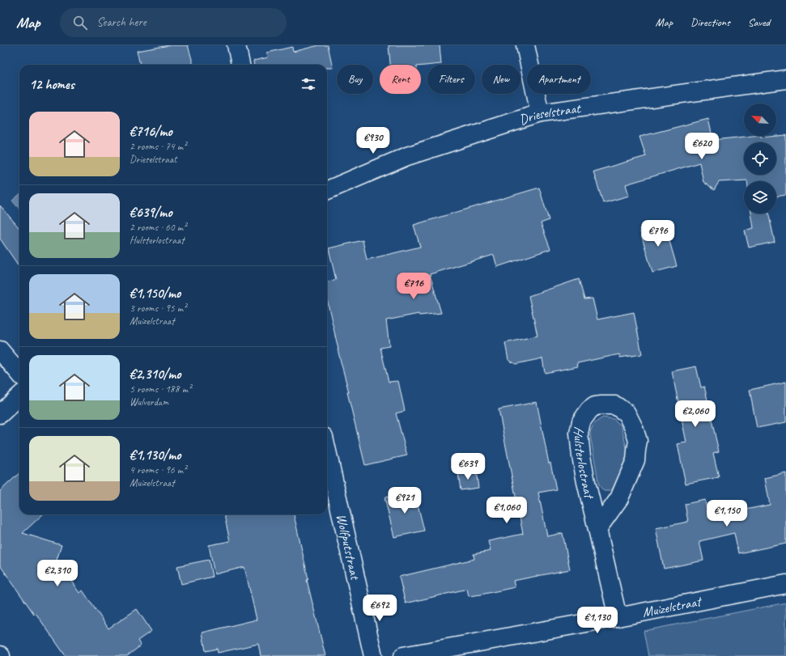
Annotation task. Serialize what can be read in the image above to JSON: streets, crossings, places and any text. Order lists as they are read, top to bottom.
{
  "streets": {
    "street": [
      "Drieselstraat",
      "Hulsterlostraat",
      "Wolfputstraat",
      "Muizelstraat"
    ]
  },
  "crossings": [
    ["Hulsterlostraat", "Muizelstraat"]
  ],
  "north": "top left",
  "page": {
    "header": "Map",
    "search": "Search here",
    "nav": ["Map", "Directions", "Saved"],
    "chip": [
      "Buy",
      "Rent",
      "Filters",
      "New",
      "Apartment"
    ],
    "heading": "12 homes",
    "list": [
      {
        "name": "€716/mo",
        "note": "2 rooms · 74 m² · Drieselstraat"
      },
      {
        "name": "€639/mo",
        "note": "2 rooms · 60 m² · Hulsterlostraat"
      },
      {
        "name": "€1,150/mo",
        "note": "3 rooms · 95 m² · Muizelstraat"
      },
      {
        "name": "€2,310/mo",
        "note": "5 rooms · 188 m² · Wulverdam"
      },
      {
        "name": "€1,130/mo",
        "note": "4 rooms · 96 m² · Muizelstraat"
      }
    ],
    "price": [
      "€930",
      "€620",
      "€796",
      "€716",
      "€2,060",
      "€639",
      "€921",
      "€1,060",
      "€1,150",
      "€2,310",
      "€692",
      "€1,130"
    ]
  }
}
